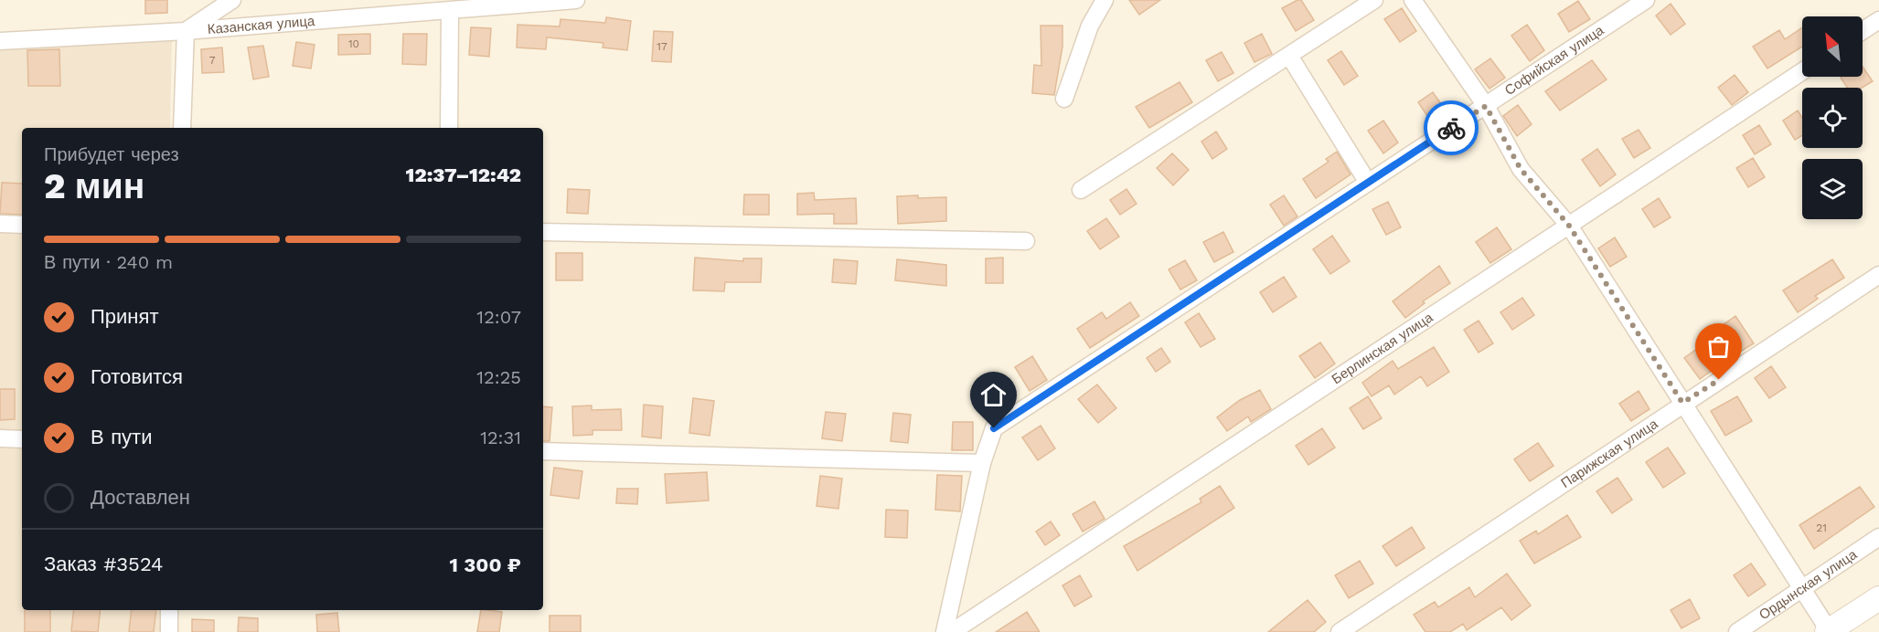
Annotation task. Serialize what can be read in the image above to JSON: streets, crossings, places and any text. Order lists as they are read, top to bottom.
{
  "streets": {
    "street": [
      "Казанская улица",
      "Софийская улица",
      "Берлинская улица",
      "Парижская улица",
      "Ордынская улица"
    ]
  },
  "house_numbers": [
    "10",
    "17",
    "7",
    "21"
  ],
  "north": "top left",
  "page": {
    "heading": ["2 мин", "Прибудет через", "12:37–12:42"],
    "panel": ["Заказ #3524", "1 300 ₽"],
    "bar": "В пути · 240 m",
    "list": [
      ["Принят", "12:07"],
      ["Готовится", "12:25"],
      ["В пути", "12:31"],
      "Доставлен"
    ]
  }
}
